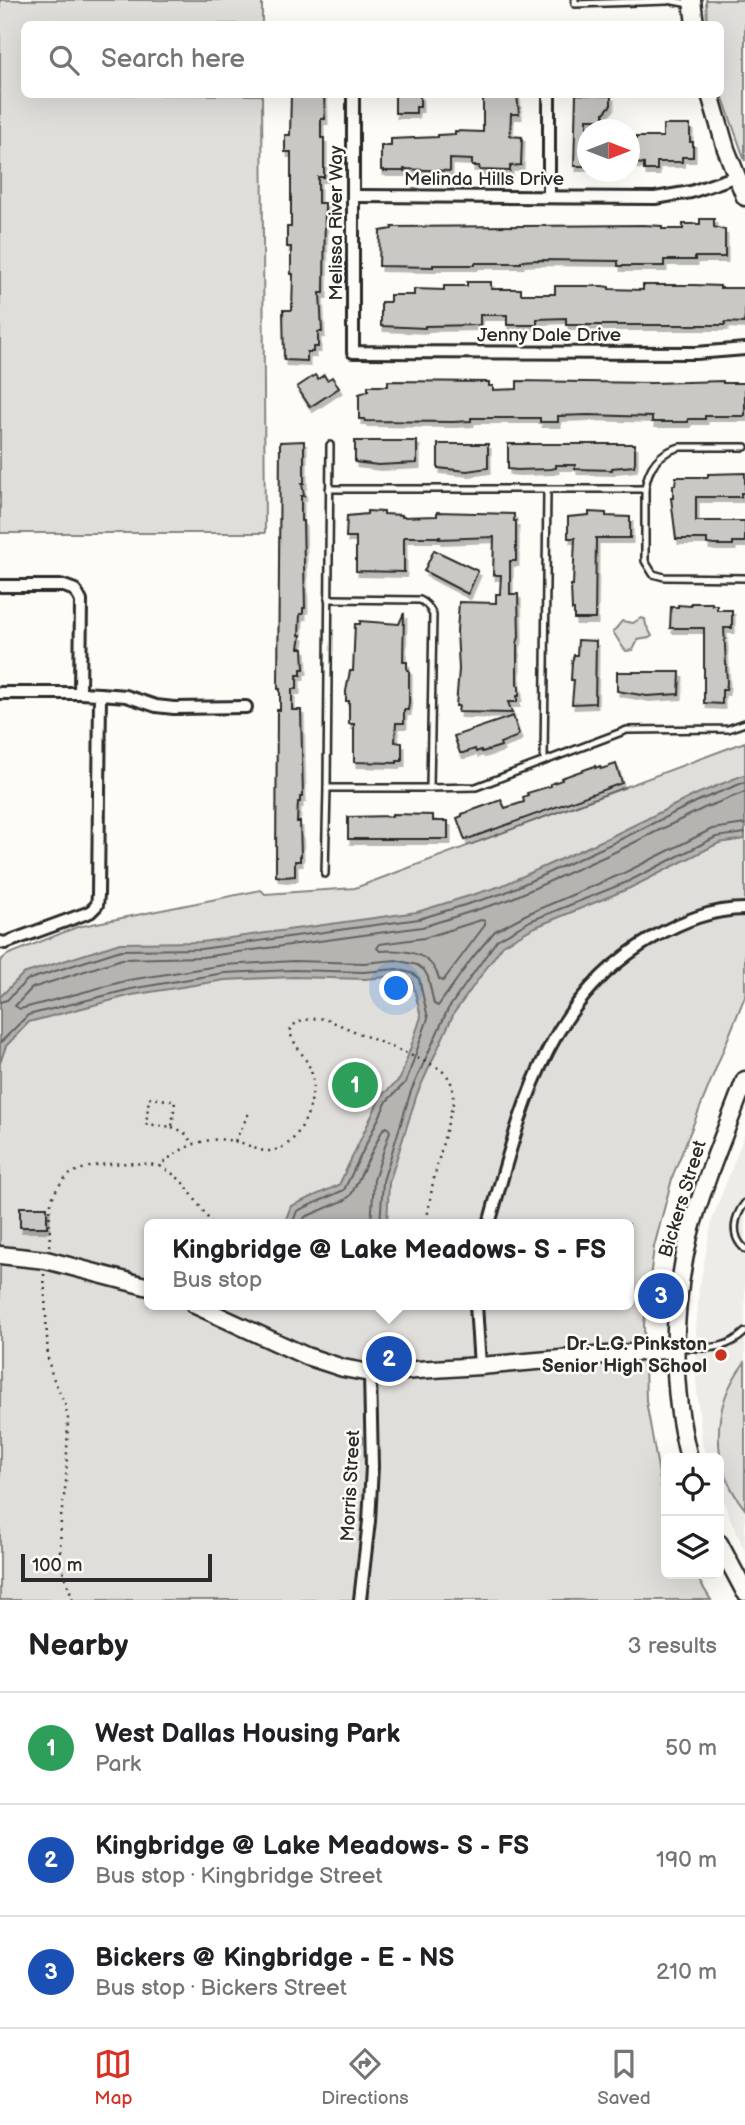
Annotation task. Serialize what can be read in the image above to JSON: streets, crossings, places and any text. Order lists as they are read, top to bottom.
{
  "streets": {
    "street": [
      "Melinda Hills Drive",
      "Melissa River Way",
      "Jenny Dale Drive",
      "Bickers Street",
      "Morris Street"
    ]
  },
  "crossings": [
    ["Melinda Hills Drive", "Melissa River Way"],
    ["Melissa River Way", "Jenny Dale Drive"]
  ],
  "places": ["Dr. L.G. Pinkston Senior High School"],
  "scale_bar": "100 m",
  "north": "right",
  "page": {
    "search": "Search here",
    "pins": ["1", "3", "2"],
    "popup": ["Kingbridge @ Lake Meadows- S - FS", "Bus stop"],
    "scale": "100 m",
    "heading": ["Nearby", "3 results"],
    "list": [
      {
        "mark": "1",
        "name": "West Dallas Housing Park",
        "note": "Park",
        "value": "50 m"
      },
      {
        "mark": "2",
        "name": "Kingbridge @ Lake Meadows- S - FS",
        "note": "Bus stop · Kingbridge Street",
        "value": "190 m"
      },
      {
        "mark": "3",
        "name": "Bickers @ Kingbridge - E - NS",
        "note": "Bus stop · Bickers Street",
        "value": "210 m"
      }
    ],
    "nav": ["Map", "Directions", "Saved"]
  }
}
